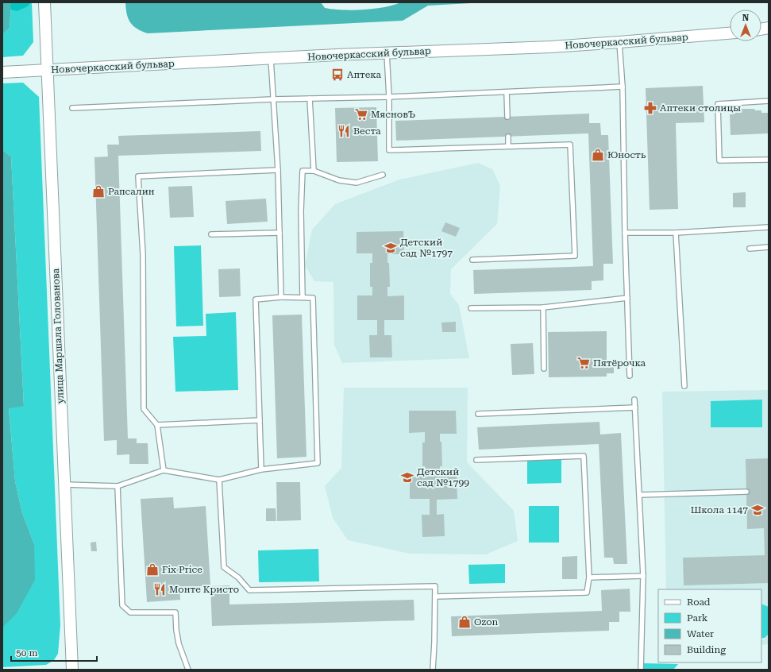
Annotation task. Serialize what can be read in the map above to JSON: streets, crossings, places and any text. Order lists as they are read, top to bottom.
{
  "streets": {
    "street": ["Новочеркасский бульвар", "улица Маршала Голованова"]
  },
  "crossings": [
    ["Новочеркасский бульвар", "улица Маршала Голованова"]
  ],
  "places": {
    "bus stop": ["Аптека"],
    "pharmacy": ["Аптеки столицы"],
    "supermarket": ["МясновЪ", "Пятёрочка"],
    "restaurant": ["Веста", "Монте Кристо"],
    "shop": [
      "Юность",
      "Рапсалин",
      "Fix Price",
      "Ozon"
    ],
    "school or university": ["Детский сад №1797", "Детский сад №1799", "Школа 1147"]
  },
  "legend": [
    "Road",
    "Park",
    "Water",
    "Building"
  ],
  "scale_bar": "50 m",
  "north": "top"
}
